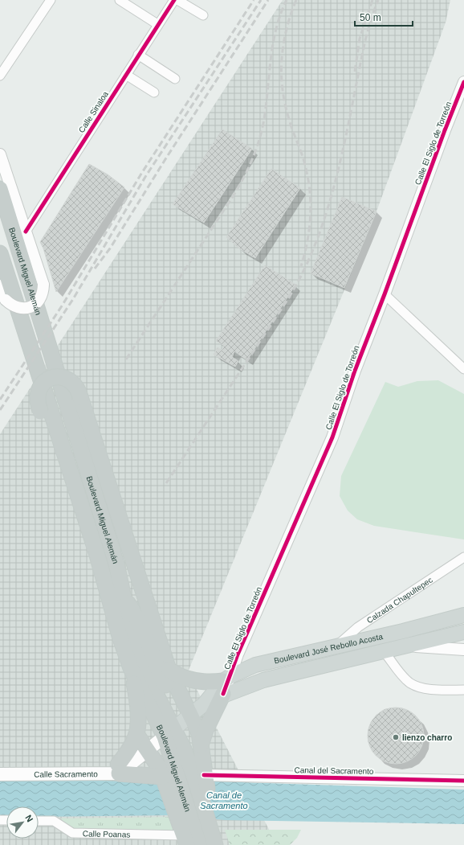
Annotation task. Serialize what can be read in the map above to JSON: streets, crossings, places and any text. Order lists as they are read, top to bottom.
{
  "streets": {
    "highway": ["Boulevard Miguel Alemán"],
    "main road": ["Boulevard José Rebollo Acosta", "Calle Sacramento"],
    "street": [
      "Calle Sinaloa",
      "Calle El Siglo de Torreón",
      "Calzada Chapultepec",
      "Canal del Sacramento",
      "Calle Poanas"
    ]
  },
  "crossings": [
    ["Calle El Siglo de Torreón", "Boulevard José Rebollo Acosta"],
    ["Boulevard Miguel Alemán", "Boulevard José Rebollo Acosta"],
    ["Boulevard Miguel Alemán", "Canal del Sacramento"],
    ["Boulevard Miguel Alemán", "Calle Poanas"],
    ["Calzada Chapultepec", "Boulevard José Rebollo Acosta"]
  ],
  "water": ["Canal de Sacramento"],
  "places": ["lienzo charro"],
  "scale_bar": "50 m",
  "north": "top right"
}
